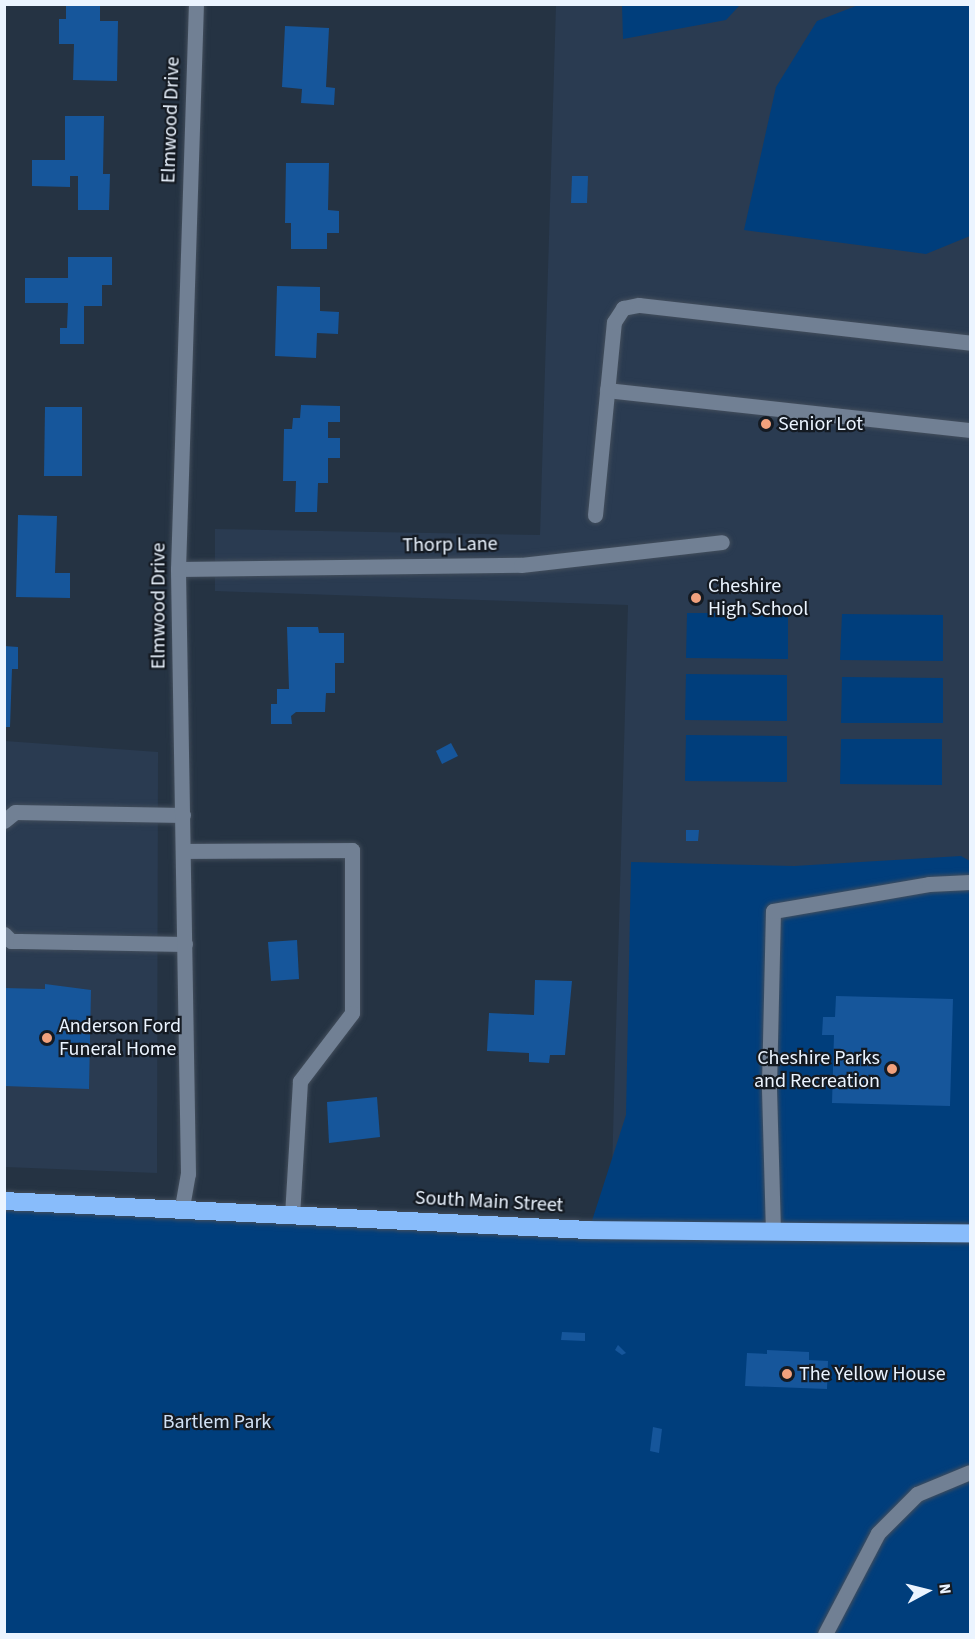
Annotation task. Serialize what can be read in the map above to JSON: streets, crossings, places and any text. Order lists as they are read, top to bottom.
{
  "streets": {
    "highway": ["South Main Street"],
    "street": ["Elmwood Drive", "Thorp Lane"]
  },
  "crossings": [
    ["Elmwood Drive", "Thorp Lane"],
    ["Elmwood Drive", "South Main Street"]
  ],
  "parks": ["Bartlem Park"],
  "places": [
    "Senior Lot",
    "Cheshire High School",
    "Anderson Ford Funeral Home",
    "Cheshire Parks and Recreation",
    "The Yellow House"
  ],
  "north": "right"
}
